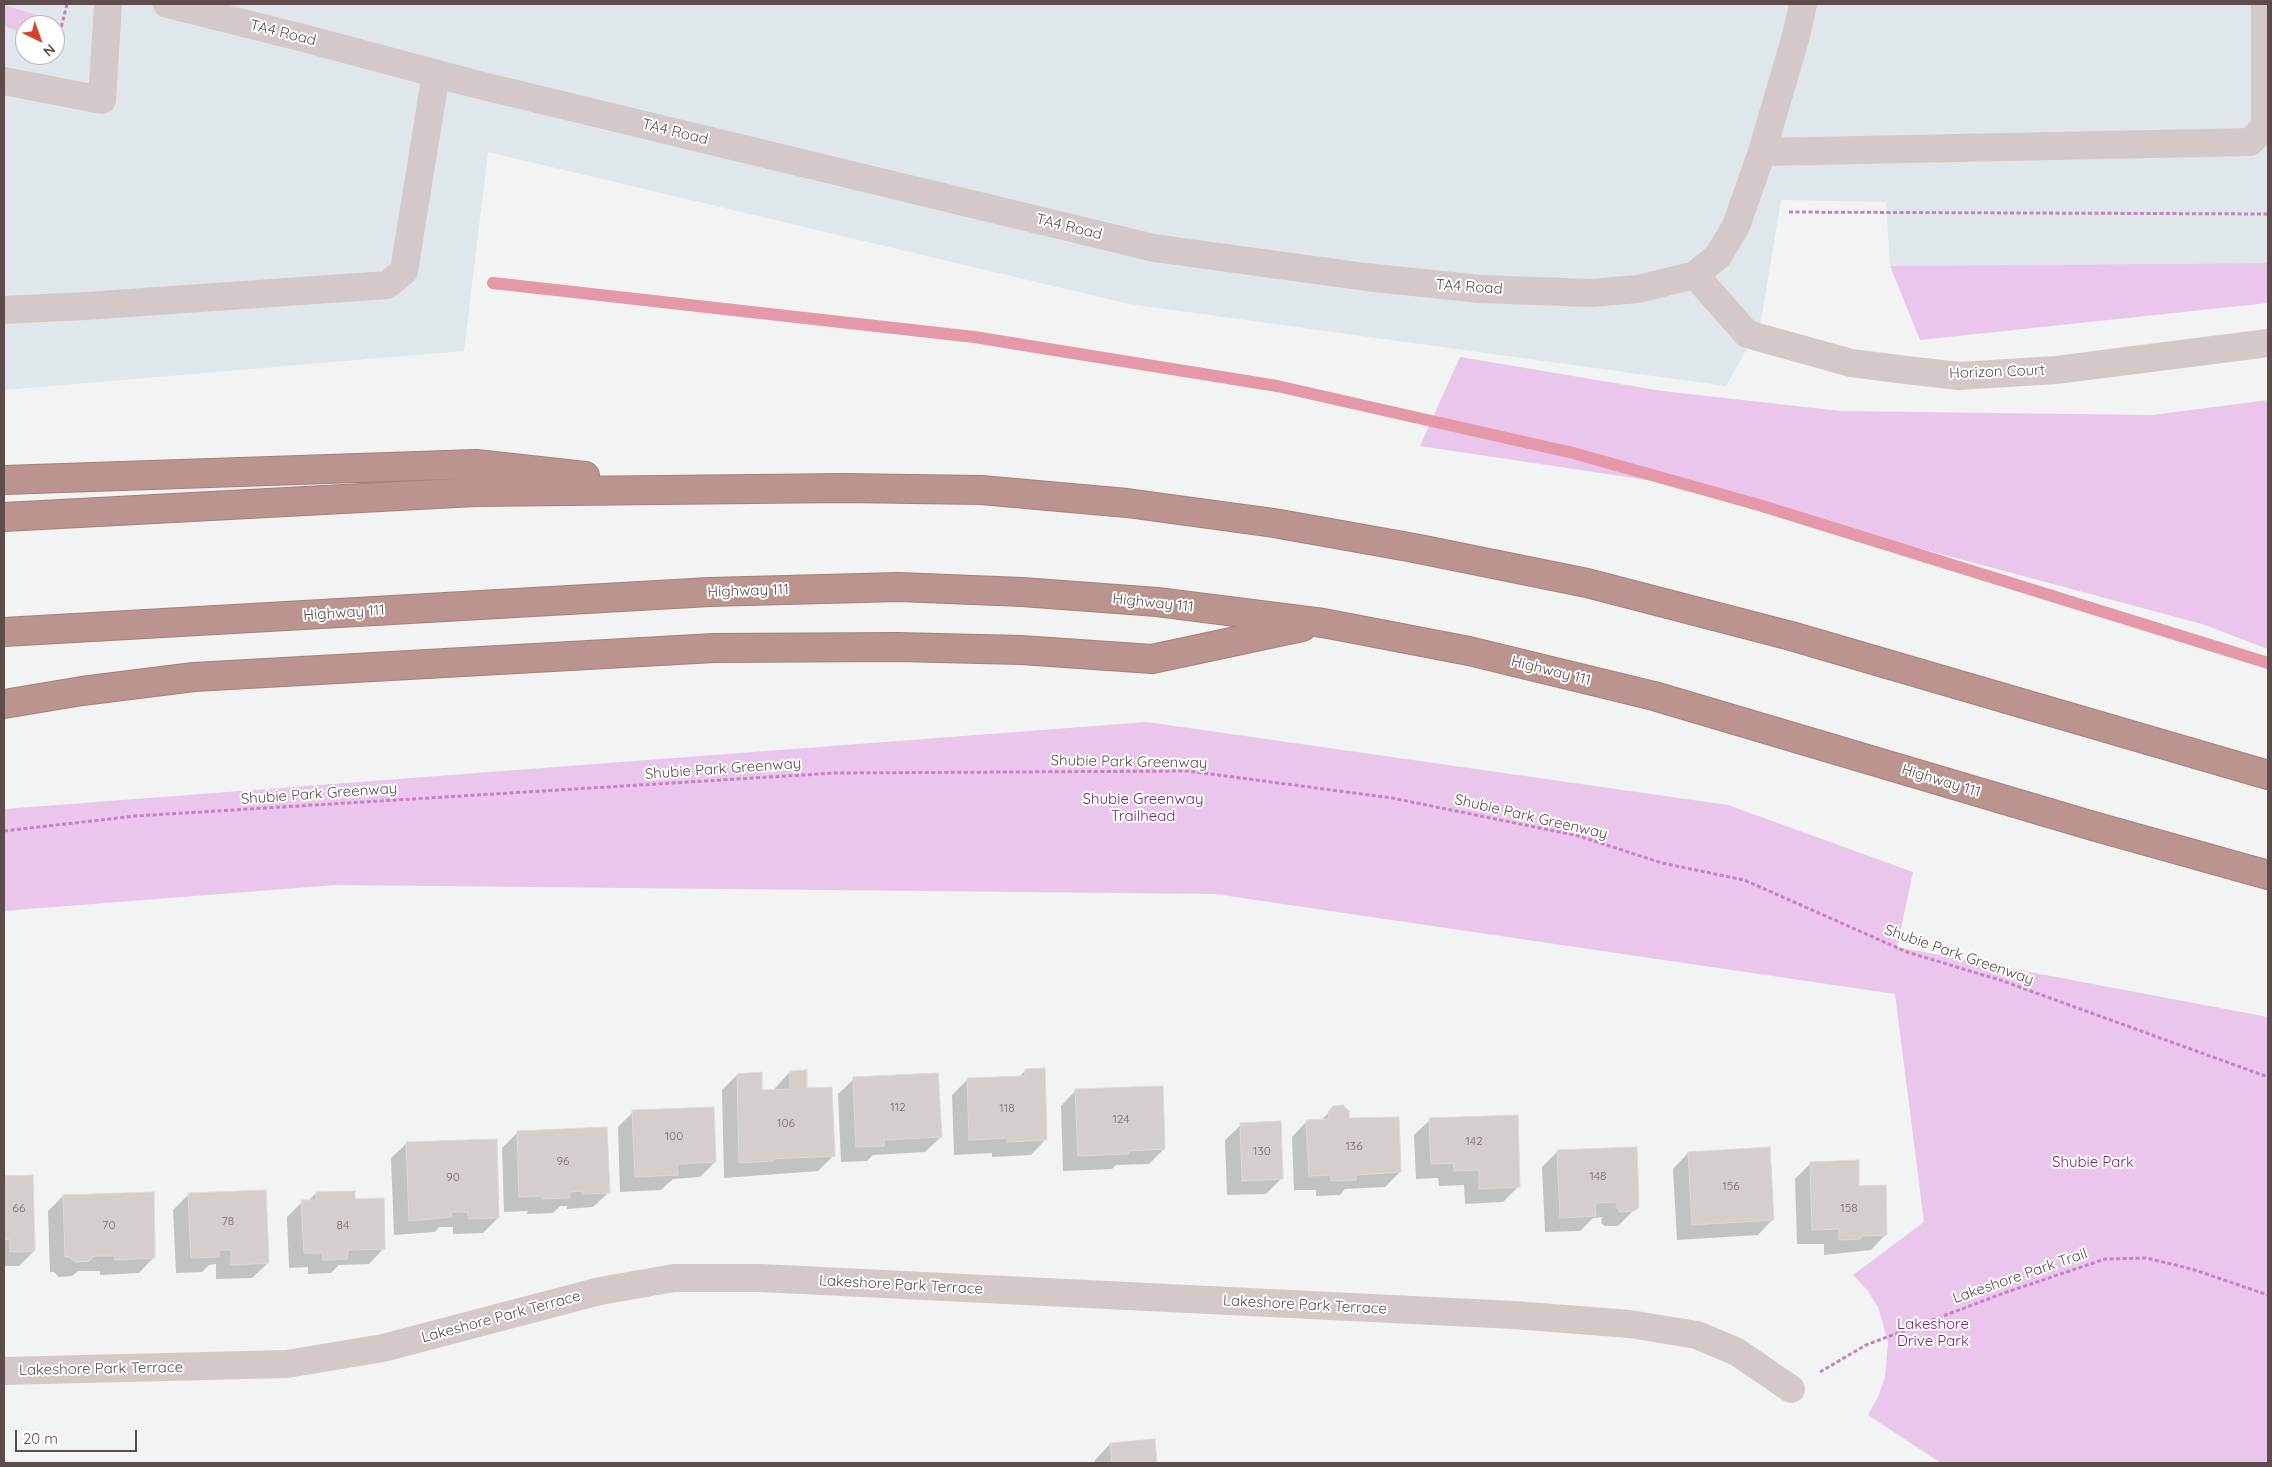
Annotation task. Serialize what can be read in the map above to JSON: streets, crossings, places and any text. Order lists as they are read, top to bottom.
{
  "streets": {
    "highway": ["Highway 111"],
    "street": ["TA4 Road", "Horizon Court", "Lakeshore Park Terrace"],
    "path": ["Shubie Park Greenway", "Lakeshore Park Trail"]
  },
  "crossings": [
    ["TA4 Road", "Horizon Court"],
    ["Lakeshore Park Trail", "Lakeshore Park Terrace"]
  ],
  "parks": ["Shubie Greenway Trailhead", "Shubie Park", "Lakeshore Drive Park"],
  "house_numbers": [
    "112",
    "118",
    "124",
    "106",
    "100",
    "142",
    "136",
    "130",
    "96",
    "148",
    "90",
    "156",
    "66",
    "158",
    "78",
    "70",
    "84"
  ],
  "scale_bar": "20 m",
  "north": "bottom right"
}
